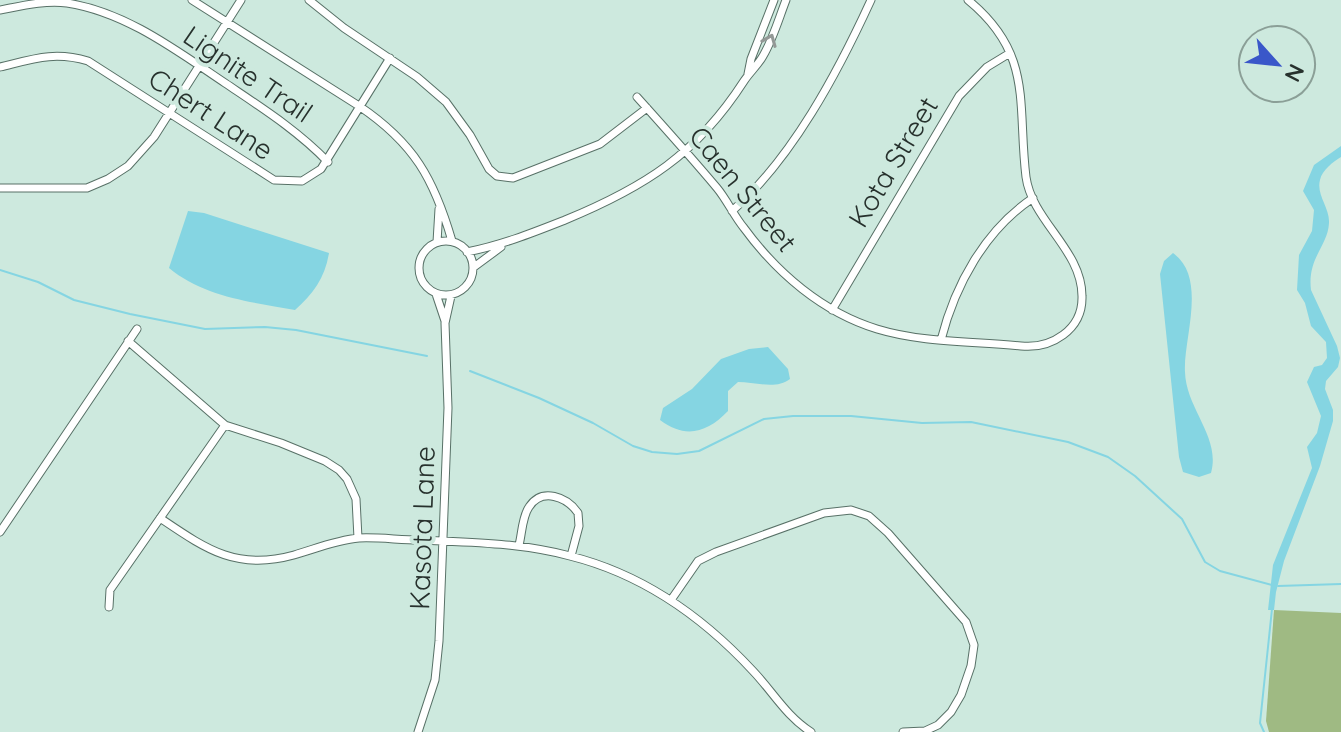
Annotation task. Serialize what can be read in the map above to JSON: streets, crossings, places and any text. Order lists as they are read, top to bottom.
{
  "streets": {
    "street": [
      "Lignite Trail",
      "Chert Lane",
      "Kota Street",
      "Caen Street",
      "Kasota Lane"
    ]
  },
  "crossings": [
    ["Lignite Trail", "Chert Lane"],
    ["Kota Street", "Caen Street"]
  ],
  "north": "bottom right"
}
